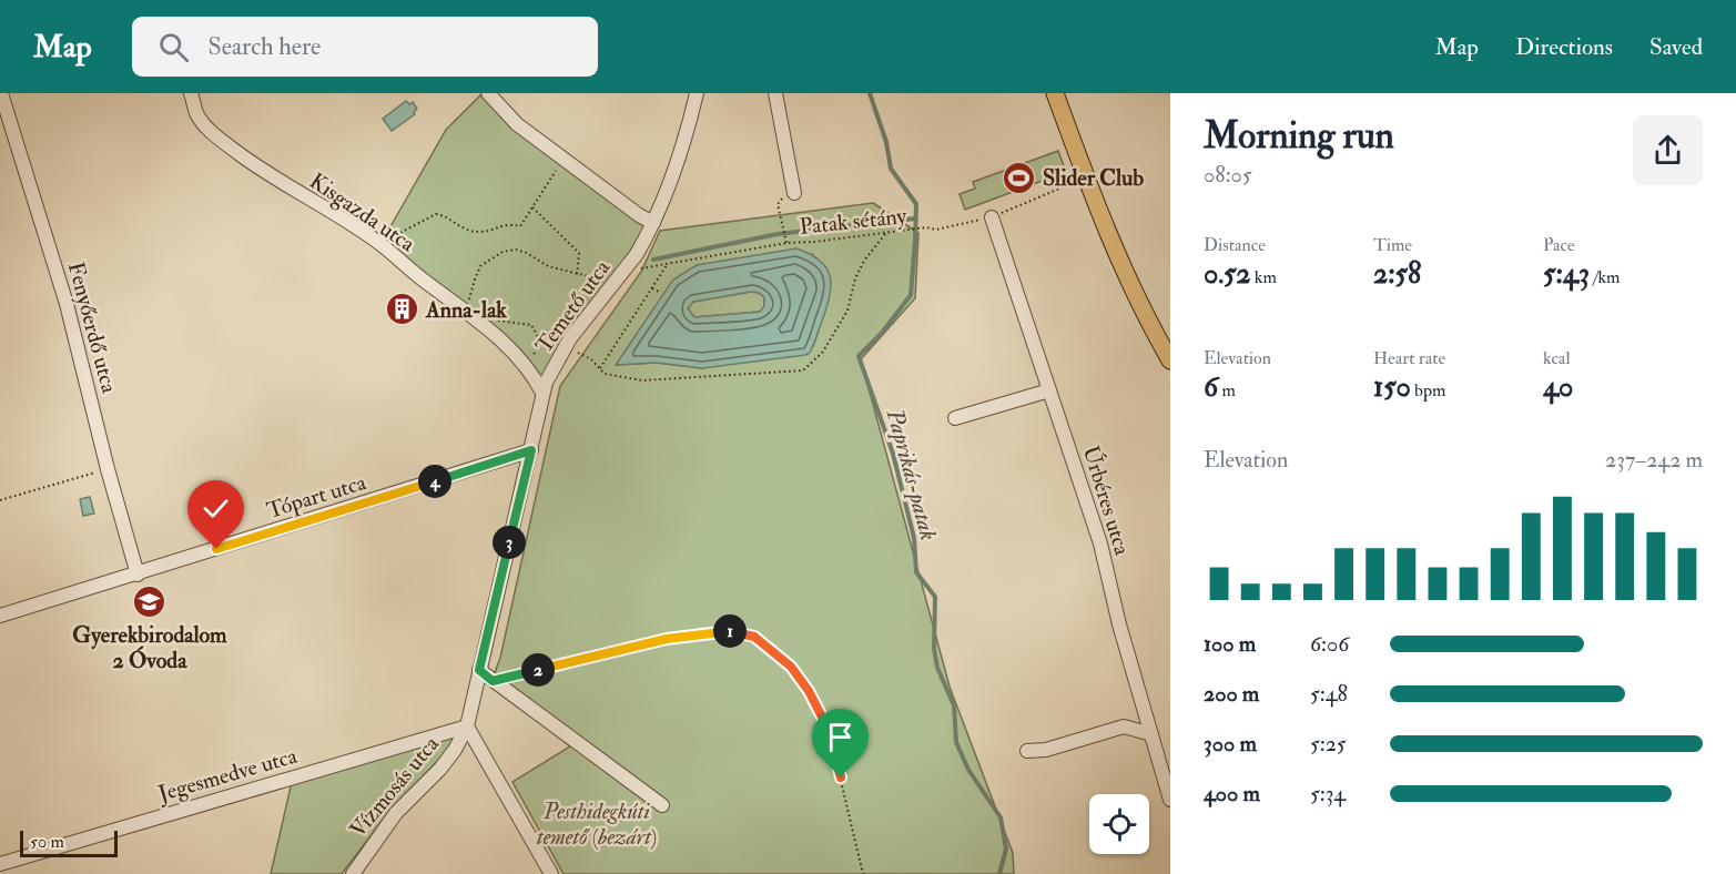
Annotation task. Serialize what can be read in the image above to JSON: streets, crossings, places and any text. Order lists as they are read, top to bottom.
{
  "streets": {
    "street": [
      "Kisgazda utca",
      "Temető utca",
      "Fenyőerdő utca",
      "Tópart utca",
      "Úrbéres utca",
      "Jegesmedve utca",
      "Vízmosás utca"
    ],
    "path": ["Patak sétány"]
  },
  "crossings": [
    ["Kisgazda utca", "Temető utca"],
    ["Patak sétány", "Temető utca"],
    ["Patak sétány", "Úrbéres utca"],
    ["Temető utca", "Tópart utca"],
    ["Temető utca", "Jegesmedve utca"],
    ["Temető utca", "Vízmosás utca"],
    ["Fenyőerdő utca", "Tópart utca"],
    ["Jegesmedve utca", "Vízmosás utca"]
  ],
  "water": ["Paprikás-patak"],
  "parks": ["Pesthidegkúti temető (bezárt)"],
  "places": {
    "sports": ["Slider Club"],
    "building": ["Anna-lak"],
    "school or university": ["Gyerekbirodalom 2 Óvoda"]
  },
  "scale_bar": "50 m",
  "page": {
    "header": "Map",
    "search": "Search here",
    "nav": ["Map", "Directions", "Saved"],
    "heading": ["Morning run", "08:05"],
    "stats": [
      ["Distance", "0.52 km"],
      ["Time", "2:58"],
      ["Pace", "5:43 /km"],
      ["Elevation", "6 m"],
      ["Heart rate", "150 bpm"],
      ["kcal", "40"]
    ],
    "chart": ["Elevation", "237–242 m"],
    "pins": [
      "4",
      "3",
      "1",
      "2"
    ],
    "list": [
      {
        "name": "100 m",
        "note": "6:06"
      },
      {
        "name": "200 m",
        "note": "5:48"
      },
      {
        "name": "300 m",
        "note": "5:25"
      },
      {
        "name": "400 m",
        "note": "5:34"
      }
    ],
    "scale": "50 m"
  }
}
